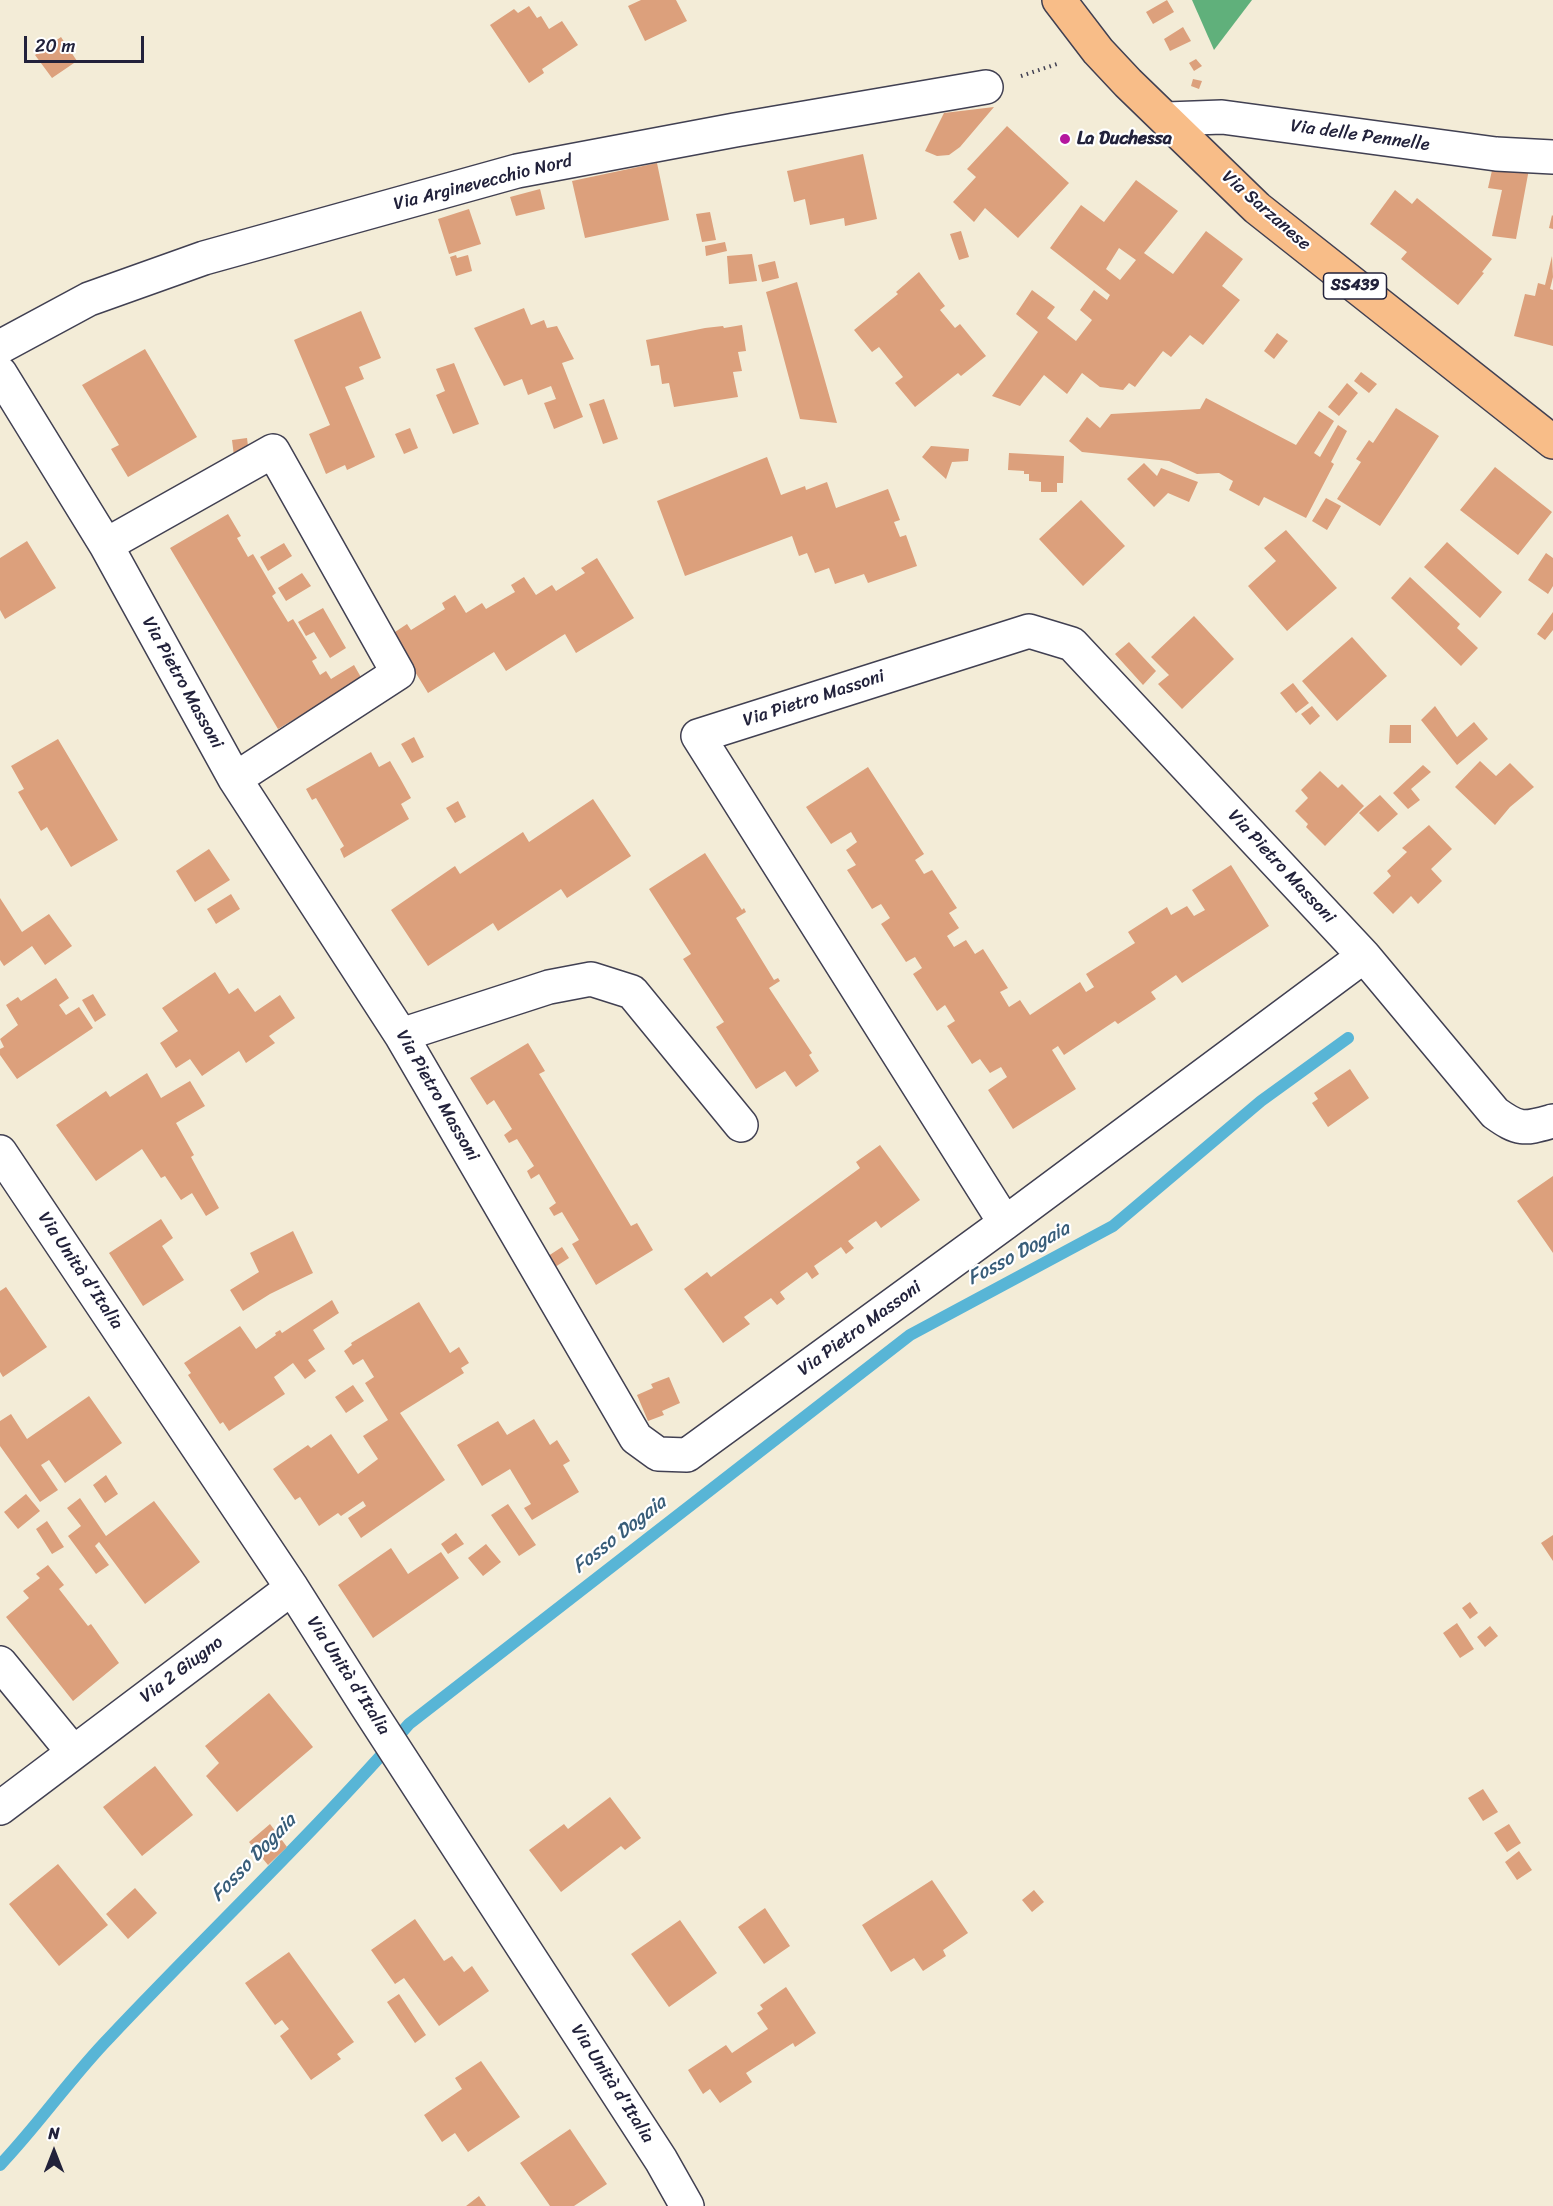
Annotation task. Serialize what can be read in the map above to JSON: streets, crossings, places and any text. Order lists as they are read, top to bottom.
{
  "streets": {
    "main road": ["Via Sarzanese", "SS439"],
    "street": [
      "Via delle Pennelle",
      "Via Arginevecchio Nord",
      "Via Pietro Massoni",
      "Via Unità d'Italia",
      "Via 2 Giugno"
    ]
  },
  "crossings": [
    ["Via delle Pennelle", "Via Sarzanese"],
    ["Via Unità d'Italia", "Via 2 Giugno"]
  ],
  "water": ["Fosso Dogaia"],
  "places": ["La Duchessa"],
  "scale_bar": "20 m",
  "north": "top"
}
